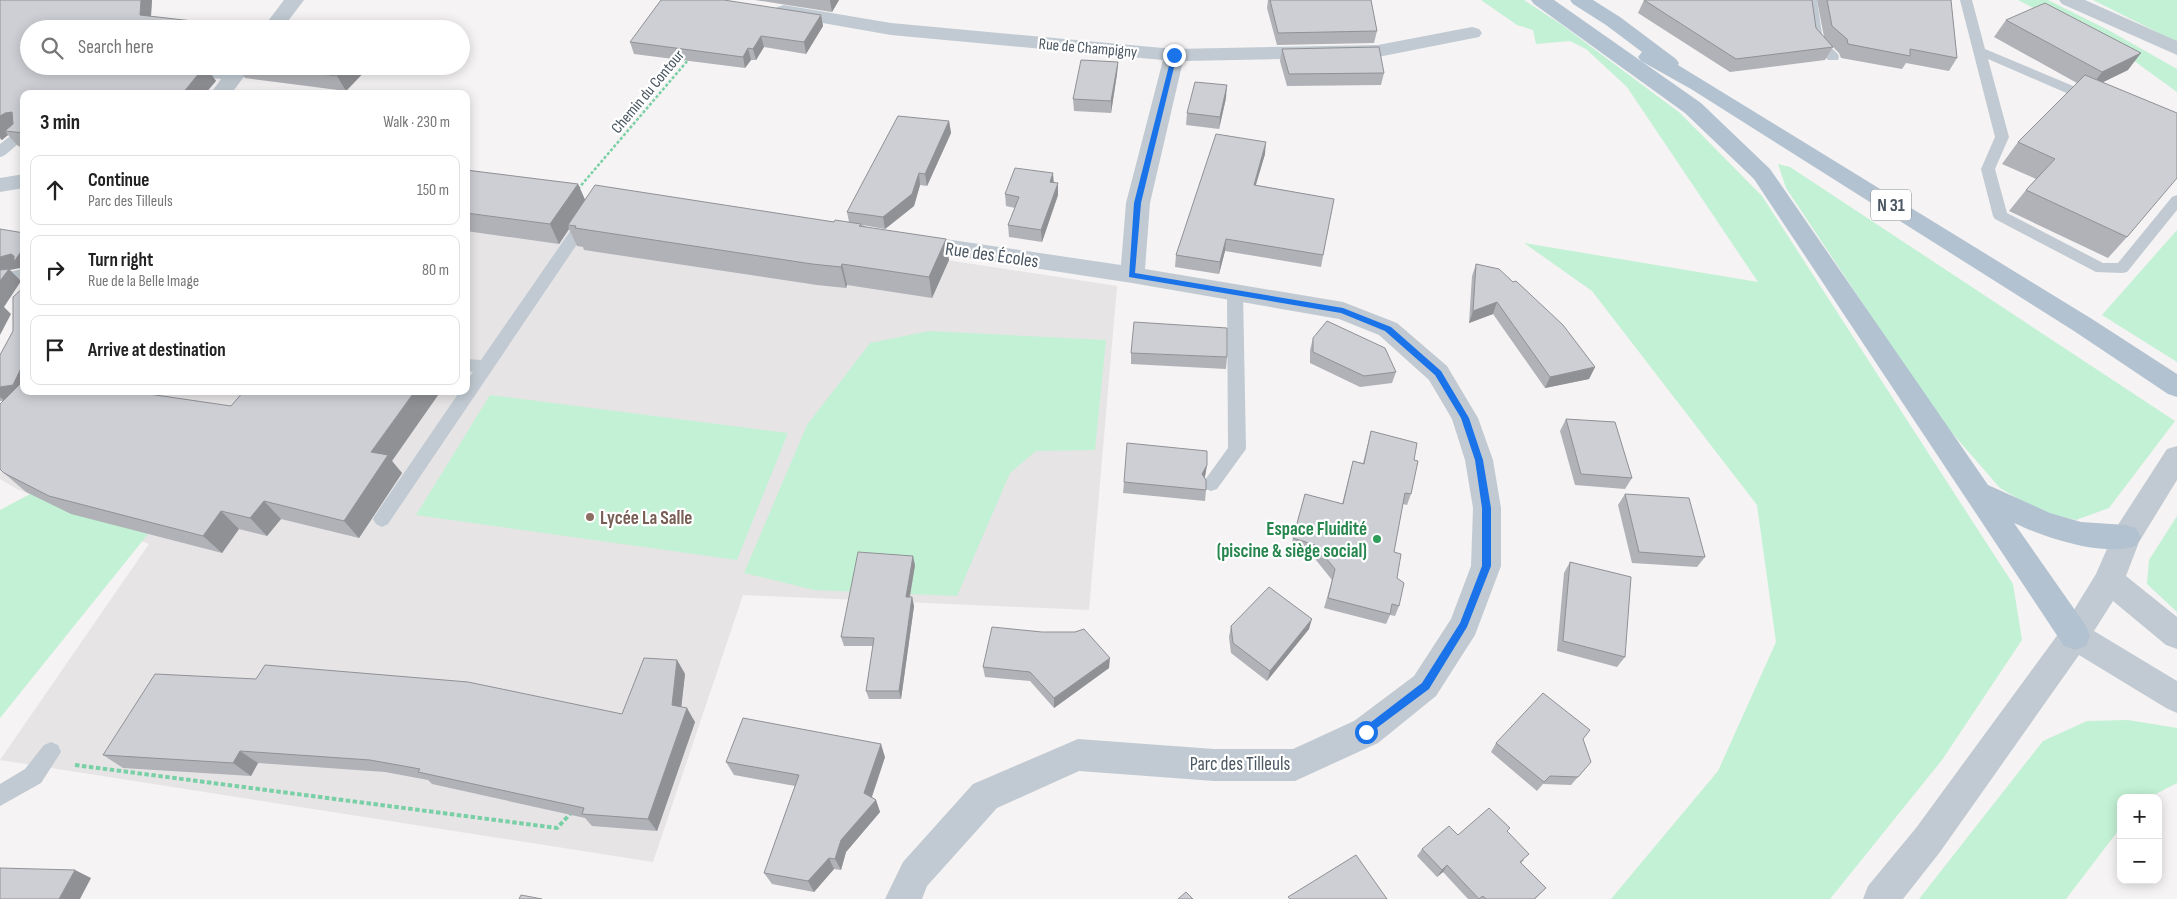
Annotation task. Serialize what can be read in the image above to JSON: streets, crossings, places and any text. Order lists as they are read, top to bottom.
{
  "streets": {
    "main road": ["N 31"],
    "street": ["Rue de Champigny", "Rue des Écoles", "Parc des Tilleuls"],
    "path": ["Chemin du Contour"]
  },
  "crossings": [
    ["Rue des Écoles", "Parc des Tilleuls"]
  ],
  "places": ["Lycée La Salle", "Espace Fluidité (piscine & siège social)"],
  "page": {
    "search": "Search here",
    "heading": ["3 min", "Walk · 230 m"],
    "list": [
      ["Continue", "Parc des Tilleuls", "150 m"],
      ["Turn right", "Rue de la Belle Image", "80 m"],
      "Arrive at destination"
    ],
    "map_buttons": ["+", "−"]
  }
}
